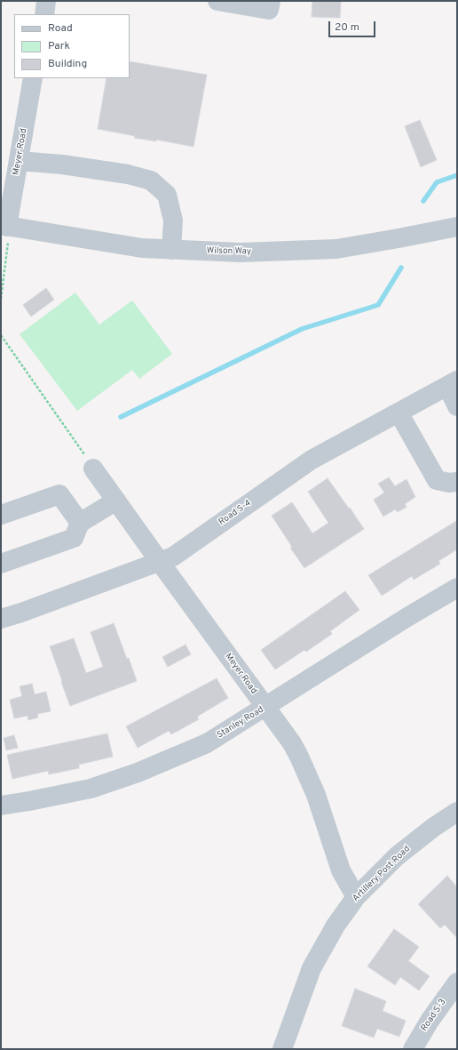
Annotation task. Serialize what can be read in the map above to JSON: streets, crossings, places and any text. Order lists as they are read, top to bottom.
{
  "streets": {
    "street": [
      "Meyer Road",
      "Wilson Way",
      "Road S-4",
      "Stanley Road",
      "Artillery Post Road",
      "Road S-3"
    ]
  },
  "crossings": [
    ["Meyer Road", "Wilson Way"],
    ["Meyer Road", "Road S-4"],
    ["Meyer Road", "Stanley Road"],
    ["Meyer Road", "Artillery Post Road"]
  ],
  "legend": ["Road", "Park", "Building"],
  "scale_bar": "20 m"
}
